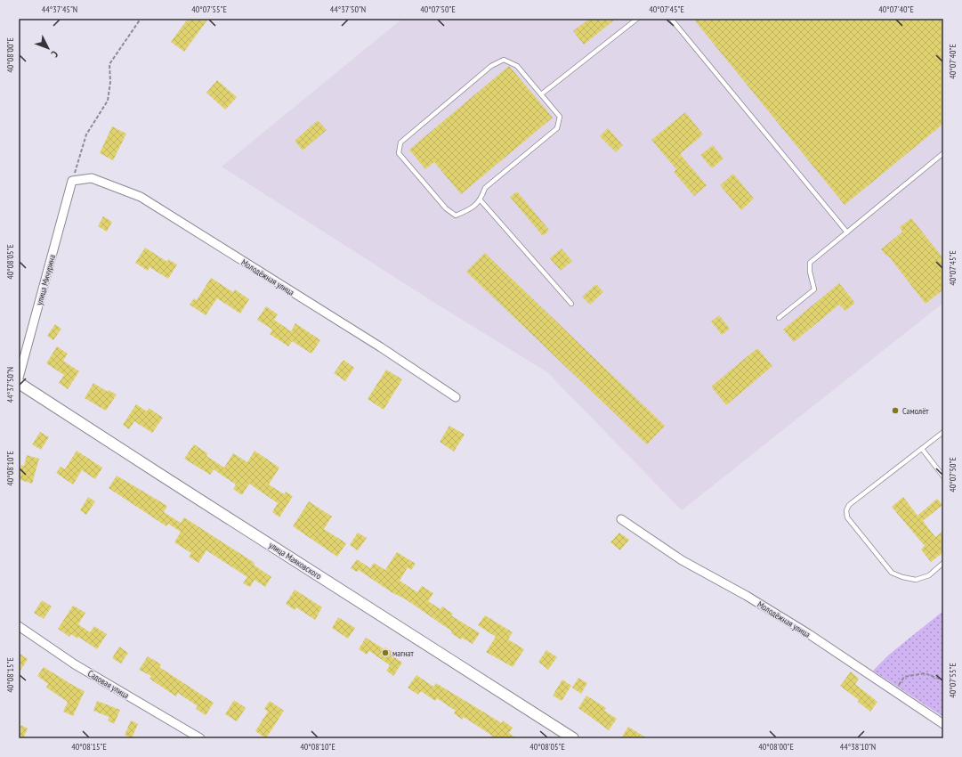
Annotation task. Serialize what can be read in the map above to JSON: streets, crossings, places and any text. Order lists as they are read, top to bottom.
{
  "streets": {
    "street": [
      "Молодёжная улица",
      "улица Мичурина",
      "улица Маяковского",
      "Садовая улица"
    ]
  },
  "crossings": [
    ["Молодёжная улица", "улица Мичурина"]
  ],
  "places": ["Самолёт", "магнат"],
  "north": "bottom right",
  "coordinates": [
    "44°37'45\"N",
    "40°07'55\"E",
    "44°37'50\"N",
    "40°07'50\"E",
    "40°07'45\"E",
    "40°07'40\"E",
    "40°08'00\"E",
    "40°08'05\"E",
    "40°08'10\"E",
    "40°08'15\"E",
    "44°38'10\"N"
  ]
}
